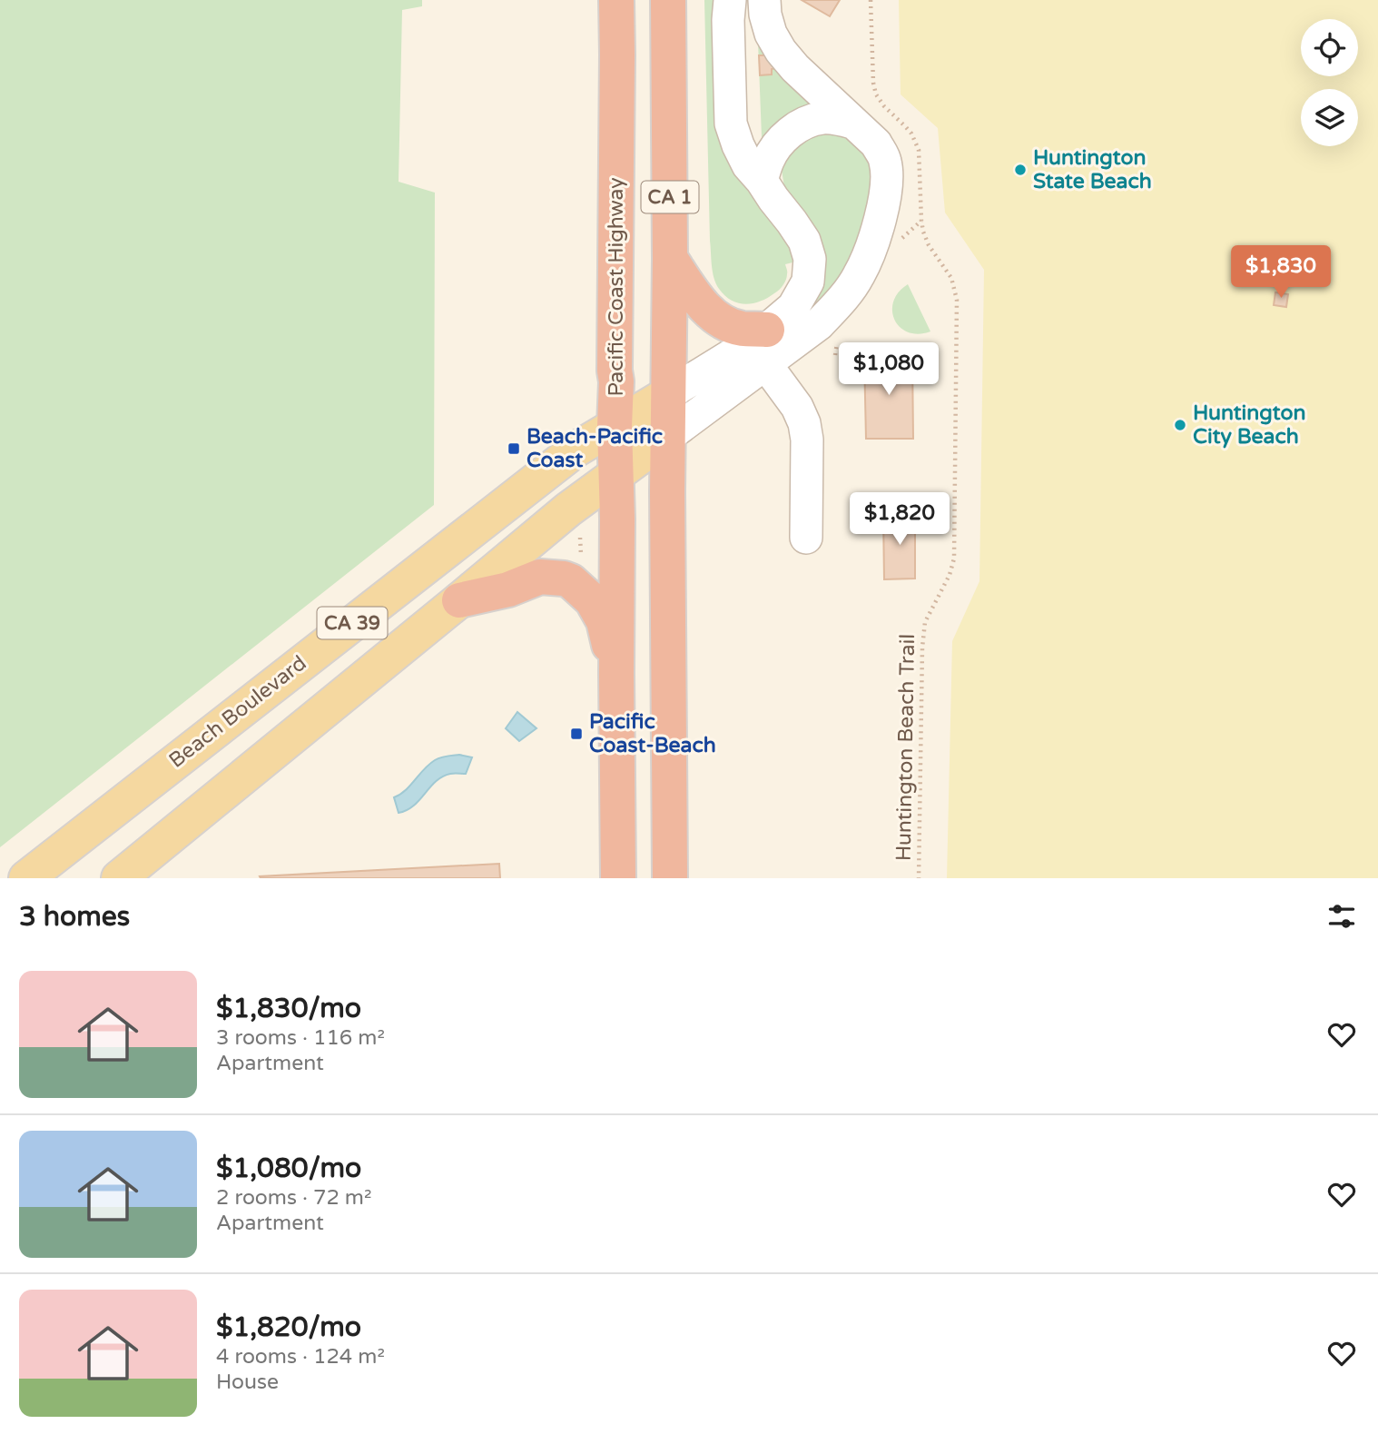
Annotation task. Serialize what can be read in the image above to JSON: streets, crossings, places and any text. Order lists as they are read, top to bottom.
{
  "streets": {
    "highway": ["CA 1", "Pacific Coast Highway"],
    "main road": ["CA 39", "Beach Boulevard"],
    "path": ["Huntington Beach Trail"]
  },
  "crossings": [
    ["CA 1", "CA 39"],
    ["CA 1", "Beach Boulevard"],
    ["Pacific Coast Highway", "CA 39"],
    ["Pacific Coast Highway", "Beach Boulevard"]
  ],
  "places": {
    "other": ["Huntington State Beach", "Huntington City Beach"],
    "transit": ["Beach-Pacific Coast", "Pacific Coast-Beach"]
  },
  "page": {
    "price": ["$1,830", "$1,080", "$1,820"],
    "heading": "3 homes",
    "list": [
      {
        "name": "$1,830/mo",
        "note": "3 rooms · 116 m² · Apartment"
      },
      {
        "name": "$1,080/mo",
        "note": "2 rooms · 72 m² · Apartment"
      },
      {
        "name": "$1,820/mo",
        "note": "4 rooms · 124 m² · House"
      }
    ]
  }
}
